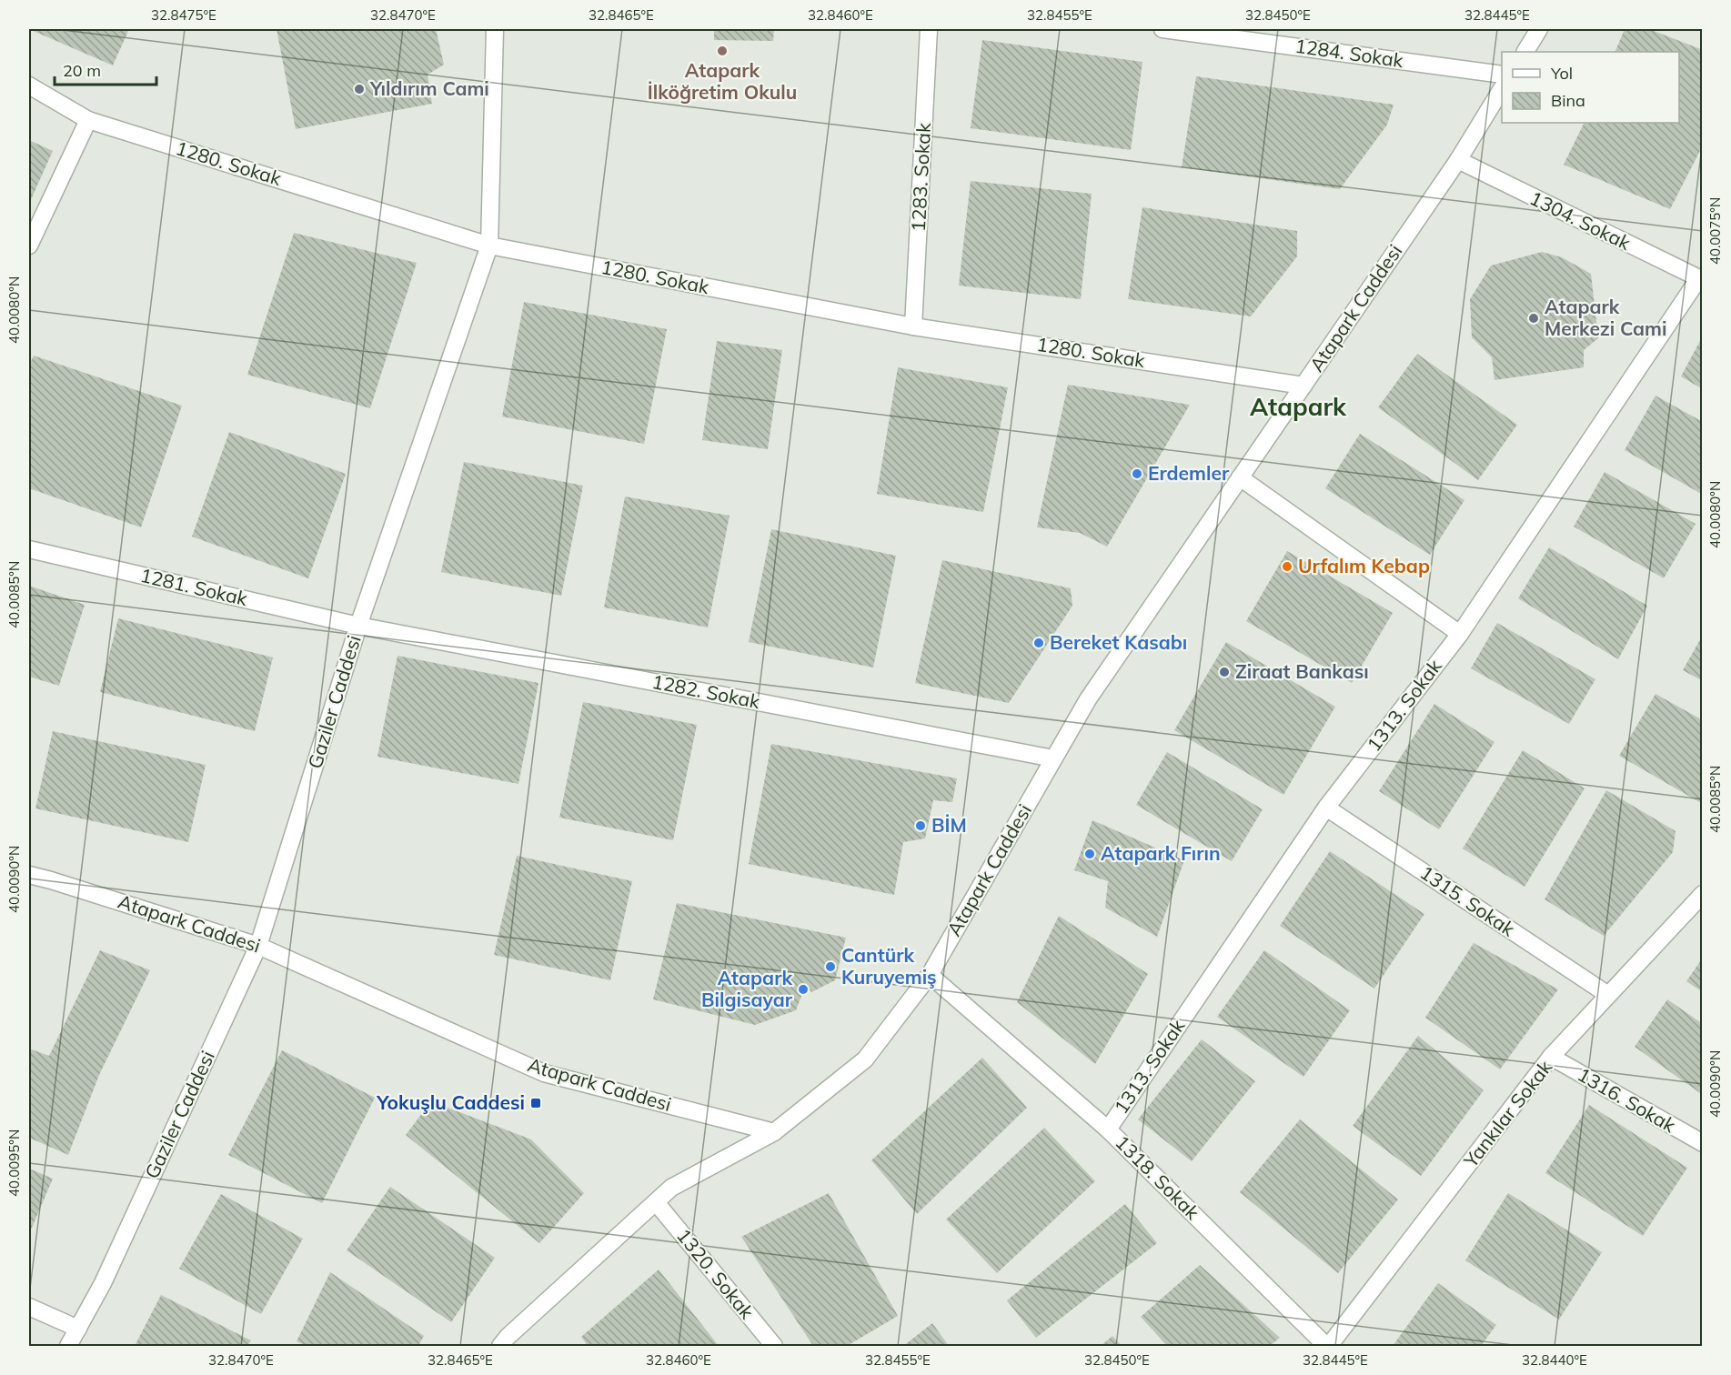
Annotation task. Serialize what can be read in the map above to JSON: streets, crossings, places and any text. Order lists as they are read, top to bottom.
{
  "streets": {
    "street": [
      "1284. Sokak",
      "1280. Sokak",
      "1283. Sokak",
      "1304. Sokak",
      "Atapark Caddesi",
      "1281. Sokak",
      "1282. Sokak",
      "Gaziler Caddesi",
      "1313. Sokak",
      "1315. Sokak",
      "1316. Sokak",
      "Yankılar Sokak",
      "1318. Sokak",
      "1320. Sokak"
    ]
  },
  "crossings": [
    ["1280. Sokak", "1283. Sokak"],
    ["1280. Sokak", "Atapark Caddesi"],
    ["1280. Sokak", "Gaziler Caddesi"],
    ["1304. Sokak", "Atapark Caddesi"],
    ["1304. Sokak", "1313. Sokak"],
    ["Atapark Caddesi", "1282. Sokak"],
    ["Atapark Caddesi", "Gaziler Caddesi"],
    ["Atapark Caddesi", "1318. Sokak"],
    ["1281. Sokak", "1282. Sokak"],
    ["1281. Sokak", "Gaziler Caddesi"],
    ["1282. Sokak", "Gaziler Caddesi"],
    ["1313. Sokak", "1315. Sokak"],
    ["1313. Sokak", "1318. Sokak"],
    ["1315. Sokak", "Yankılar Sokak"],
    ["1316. Sokak", "Yankılar Sokak"],
    ["Yankılar Sokak", "1318. Sokak"]
  ],
  "districts": ["Atapark"],
  "places": {
    "other": [
      "Atapark İlköğretim Okulu",
      "Yıldırım Cami",
      "Atapark Merkezi Cami",
      "Erdemler",
      "Urfalım Kebap",
      "Bereket Kasabı",
      "Ziraat Bankası",
      "BİM",
      "Atapark Fırın",
      "Cantürk Kuruyemiş",
      "Atapark Bilgisayar"
    ],
    "transit": ["Yokuşlu Caddesi"]
  },
  "legend": ["Yol", "Bina"],
  "scale_bar": "20 m",
  "coordinates": [
    "32.8475°E",
    "32.8470°E",
    "32.8465°E",
    "32.8460°E",
    "32.8455°E",
    "32.8450°E",
    "32.8445°E",
    "40.0075°N",
    "40.0080°N",
    "40.0085°N",
    "40.0090°N",
    "40.0095°N",
    "32.8440°E"
  ]
}
